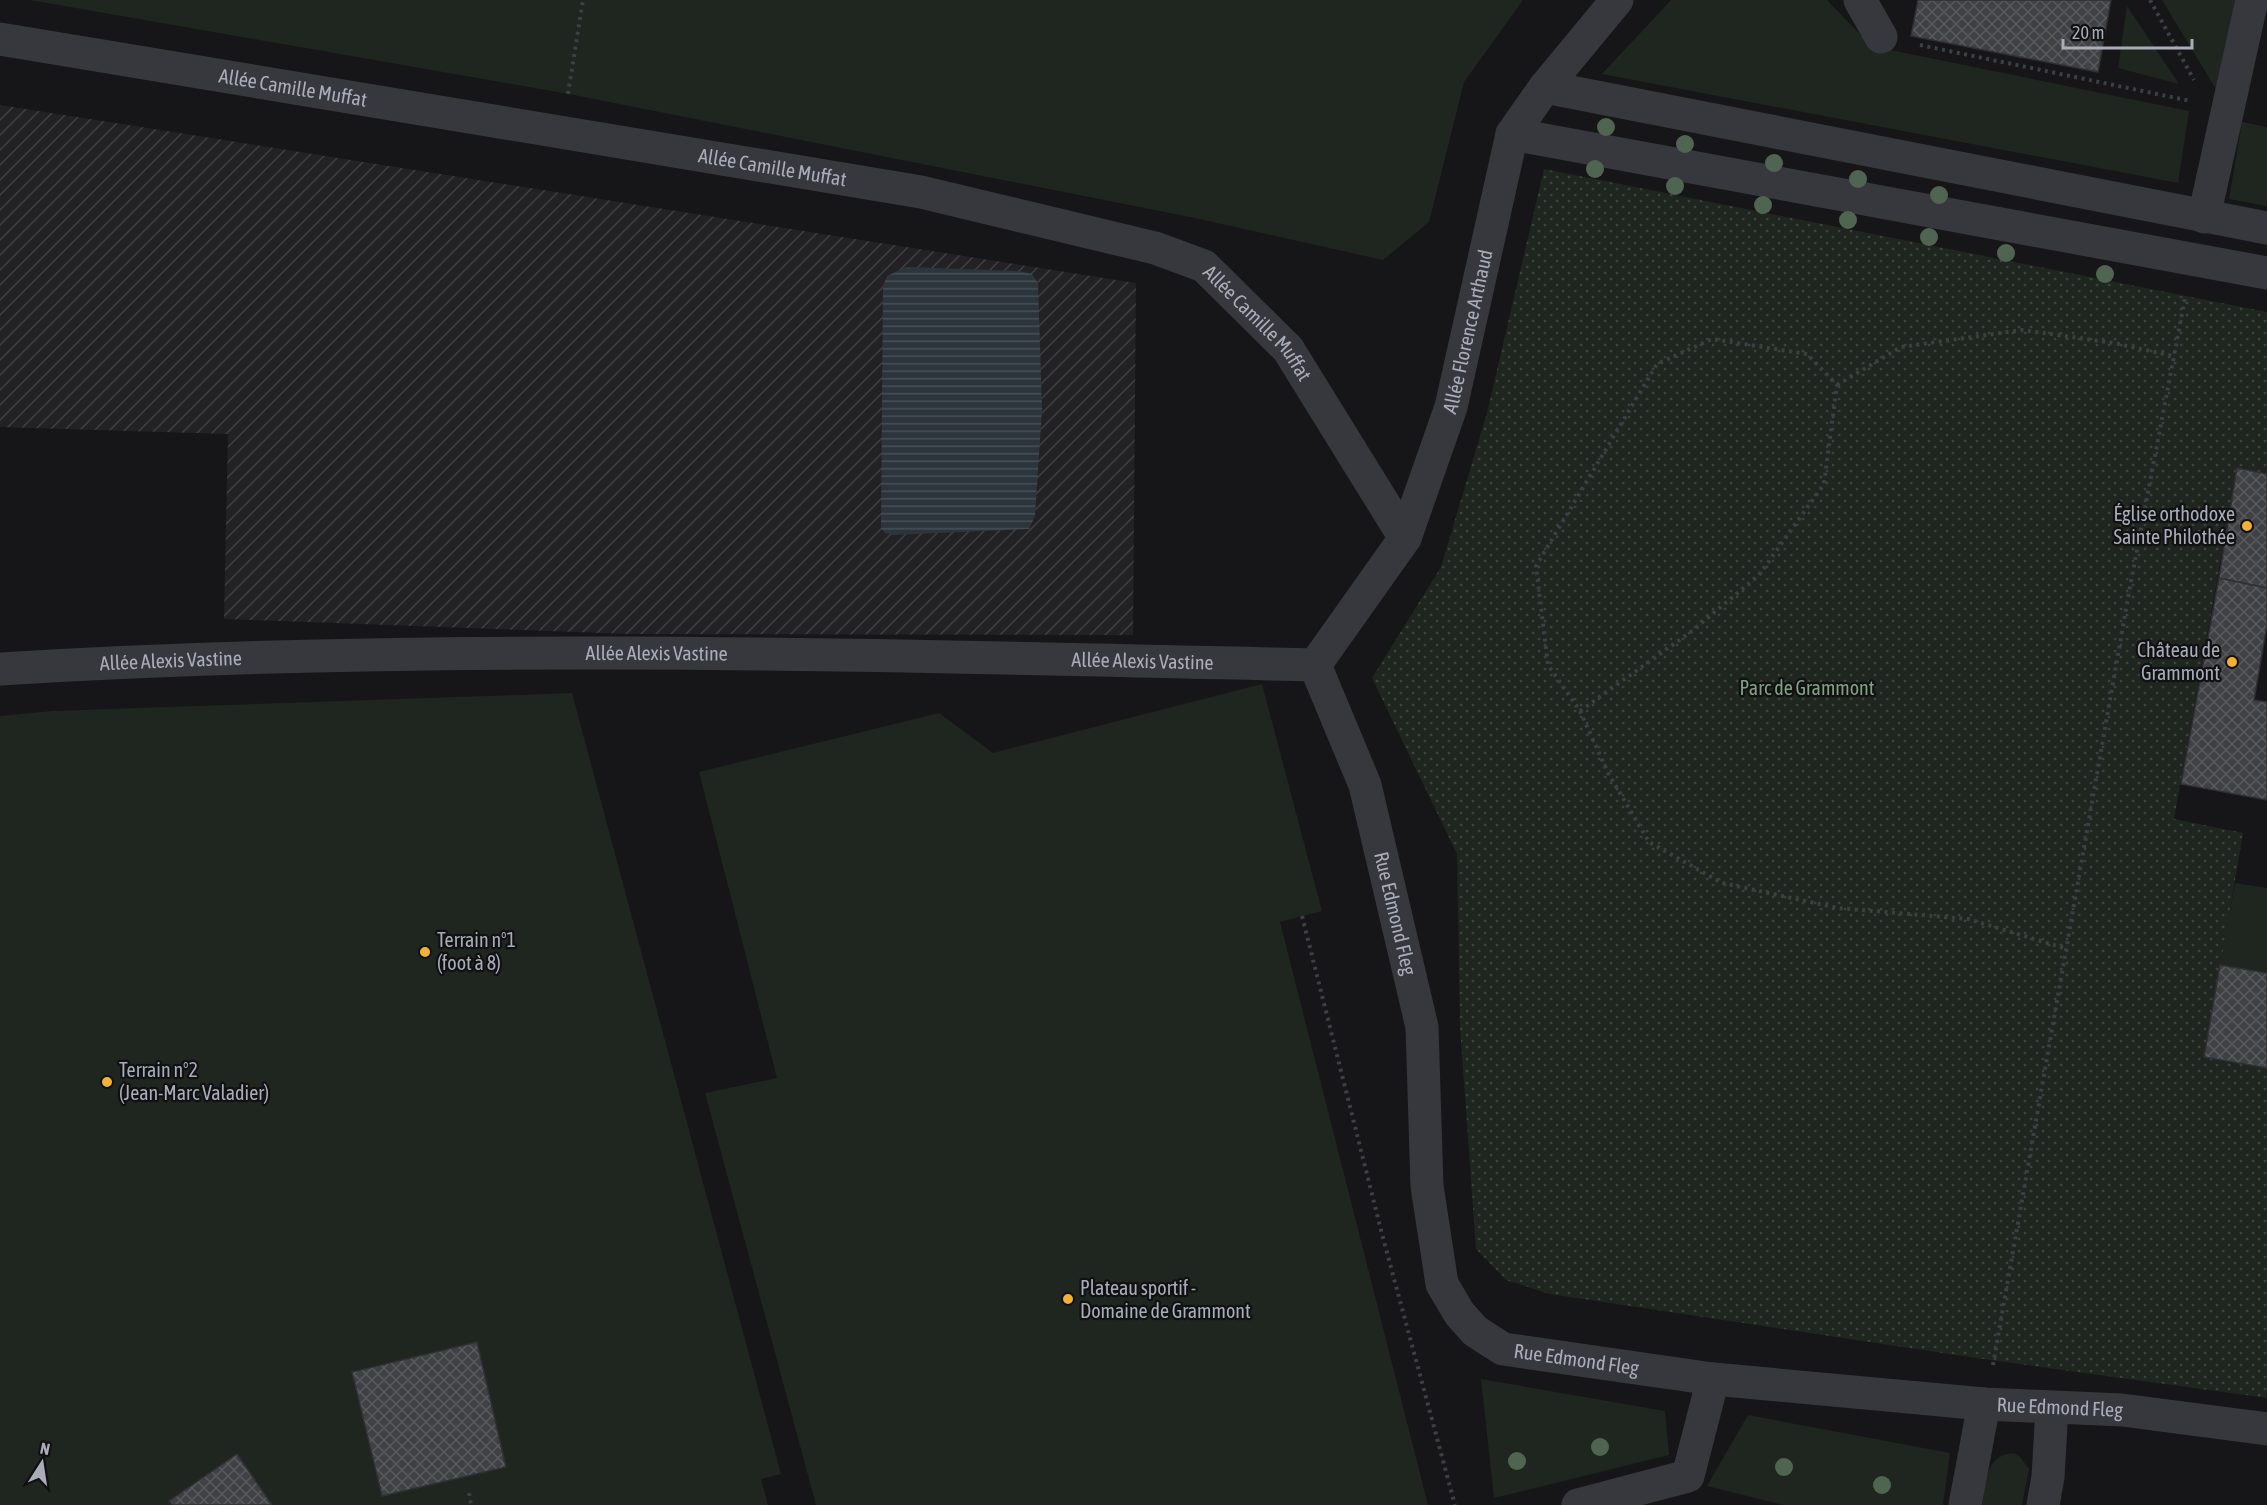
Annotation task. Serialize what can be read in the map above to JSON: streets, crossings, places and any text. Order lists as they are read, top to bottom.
{
  "streets": {
    "street": [
      "Allée Camille Muffat",
      "Allée Florence Arthaud",
      "Allée Alexis Vastine",
      "Rue Edmond Fleg"
    ]
  },
  "crossings": [
    ["Allée Camille Muffat", "Allée Florence Arthaud"],
    ["Allée Florence Arthaud", "Allée Alexis Vastine"],
    ["Allée Florence Arthaud", "Rue Edmond Fleg"],
    ["Allée Alexis Vastine", "Rue Edmond Fleg"]
  ],
  "parks": ["Parc de Grammont"],
  "places": [
    "Église orthodoxe Sainte Philothée",
    "Château de Grammont",
    "Terrain n°1 (foot à 8)",
    "Terrain n°2 (Jean-Marc Valadier)",
    "Plateau sportif - Domaine de Grammont"
  ],
  "scale_bar": "20 m",
  "north": "top"
}
